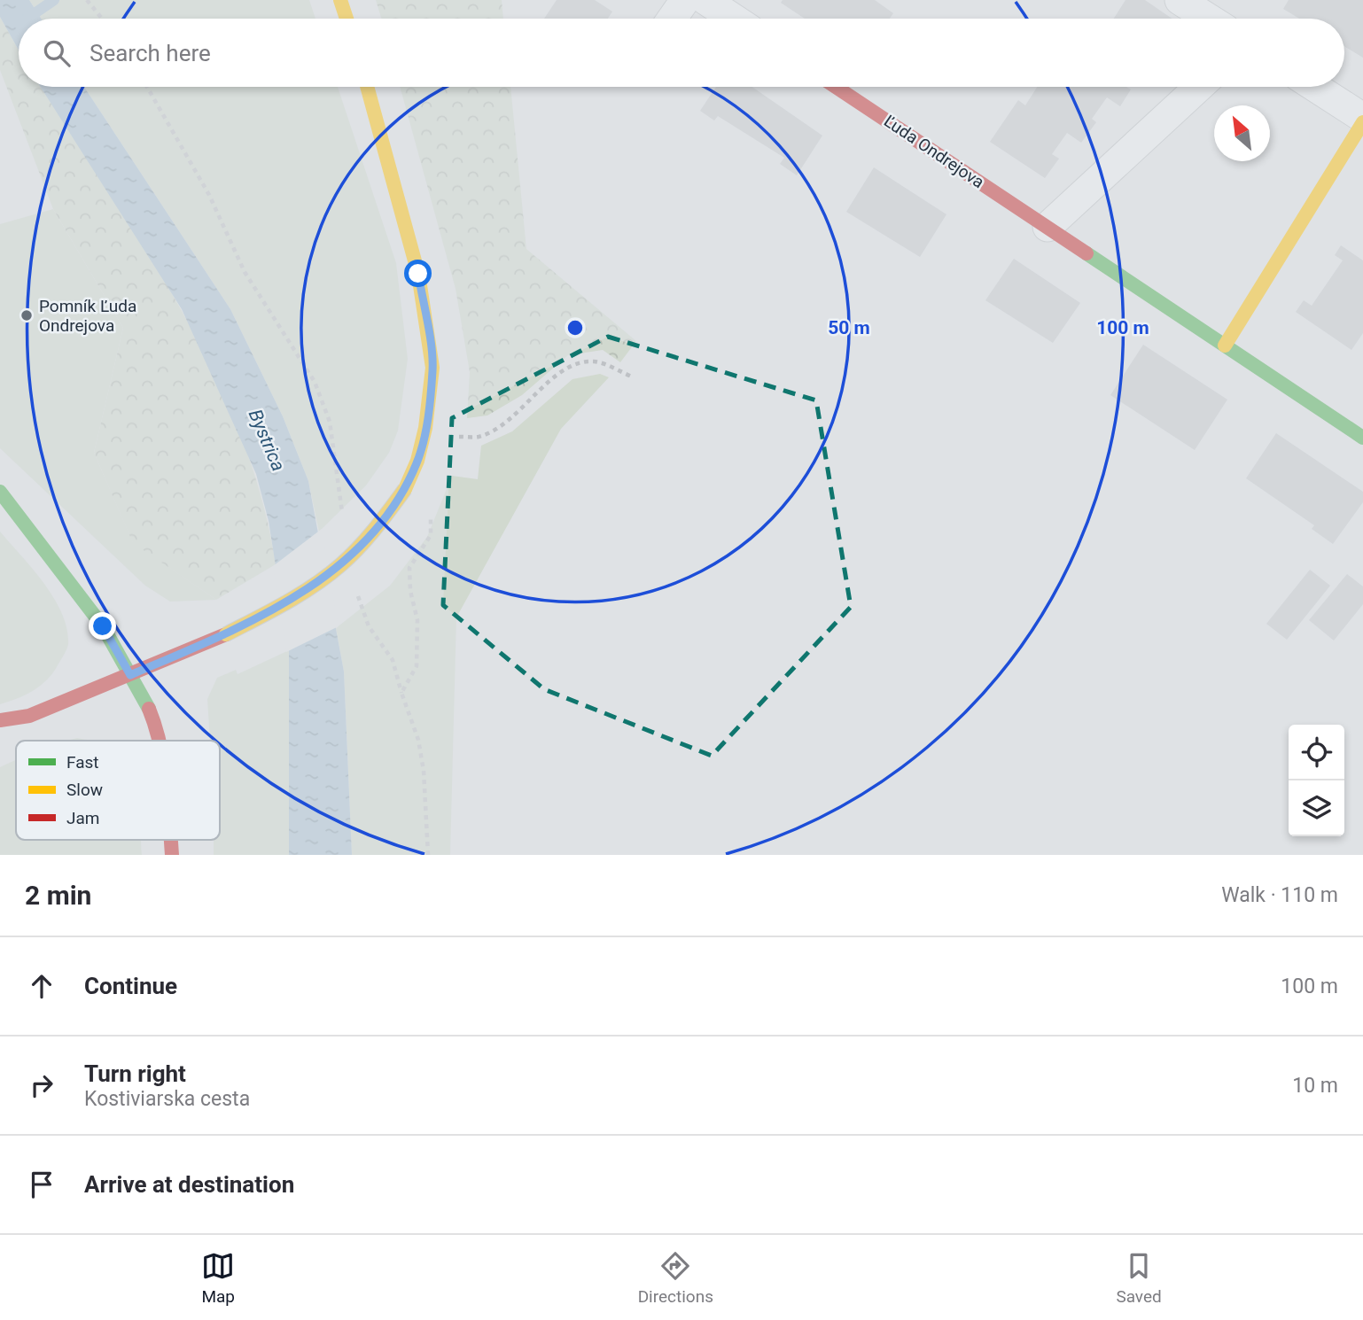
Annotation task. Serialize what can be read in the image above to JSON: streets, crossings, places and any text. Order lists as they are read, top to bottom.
{
  "streets": {
    "street": ["Ľuda Ondrejova"]
  },
  "water": ["Bystrica"],
  "places": ["Pomník Ľuda Ondrejova"],
  "legend": ["Fast", "Slow", "Jam"],
  "north": "top left",
  "page": {
    "search": "Search here",
    "heading": ["2 min", "Walk · 110 m"],
    "list": [
      ["Continue", "100 m"],
      ["Turn right", "Kostiviarska cesta", "10 m"],
      "Arrive at destination"
    ],
    "nav": ["Map", "Directions", "Saved"]
  },
  "rings": ["50 m", "100 m"]
}
